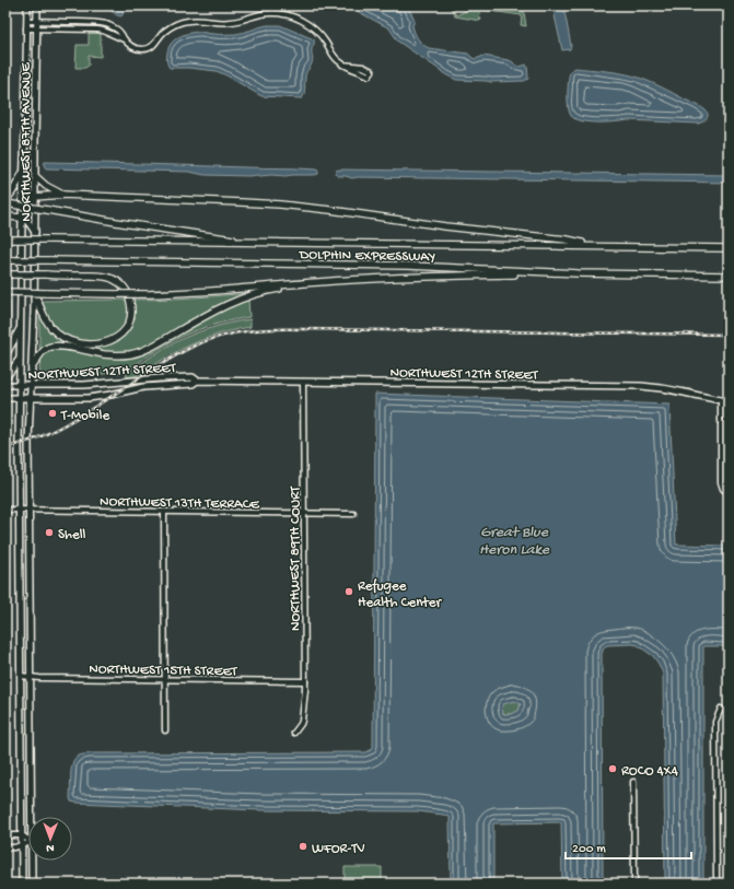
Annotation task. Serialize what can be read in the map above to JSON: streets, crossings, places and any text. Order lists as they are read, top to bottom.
{
  "streets": {
    "highway": ["DOLPHIN EXPRESSWAY"],
    "main road": ["NORTHWEST 87TH AVENUE", "NORTHWEST 12TH STREET"],
    "street": ["NORTHWEST 13TH TERRACE", "NORTHWEST 89TH COURT", "NORTHWEST 15TH STREET"]
  },
  "crossings": [
    ["NORTHWEST 87TH AVENUE", "NORTHWEST 12TH STREET"],
    ["NORTHWEST 87TH AVENUE", "NORTHWEST 13TH TERRACE"],
    ["NORTHWEST 87TH AVENUE", "NORTHWEST 15TH STREET"],
    ["NORTHWEST 12TH STREET", "NORTHWEST 89TH COURT"],
    ["NORTHWEST 13TH TERRACE", "NORTHWEST 89TH COURT"],
    ["NORTHWEST 89TH COURT", "NORTHWEST 15TH STREET"]
  ],
  "water": ["Great Blue Heron Lake"],
  "places": [
    "T-Mobile",
    "Shell",
    "Refugee Health Center",
    "ROCO 4X4",
    "WFOR-TV"
  ],
  "scale_bar": "200 m",
  "north": "bottom"
}
